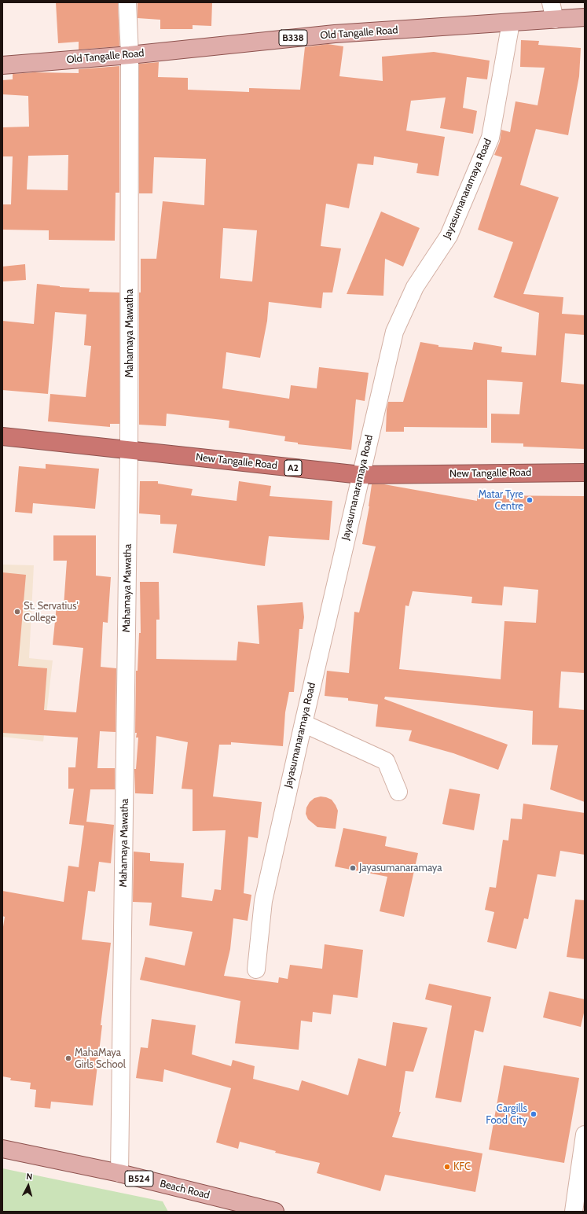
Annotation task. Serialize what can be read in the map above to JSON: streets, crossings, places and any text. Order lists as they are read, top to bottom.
{
  "streets": {
    "highway": ["New Tangalle Road", "A2"],
    "main road": [
      "Old Tangalle Road",
      "B338",
      "B524",
      "Beach Road"
    ],
    "street": ["Jayasumanaramaya Road", "Mahamaya Mawatha"]
  },
  "crossings": [
    ["Old Tangalle Road", "Jayasumanaramaya Road"],
    ["Old Tangalle Road", "Mahamaya Mawatha"],
    ["Jayasumanaramaya Road", "New Tangalle Road"],
    ["Mahamaya Mawatha", "New Tangalle Road"],
    ["Mahamaya Mawatha", "Beach Road"]
  ],
  "places": [
    "Matar Tyre Centre",
    "St. Servatius' College",
    "Jayasumanaramaya",
    "MahaMaya Girls School",
    "Cargills Food City",
    "KFC"
  ],
  "north": "top"
}
